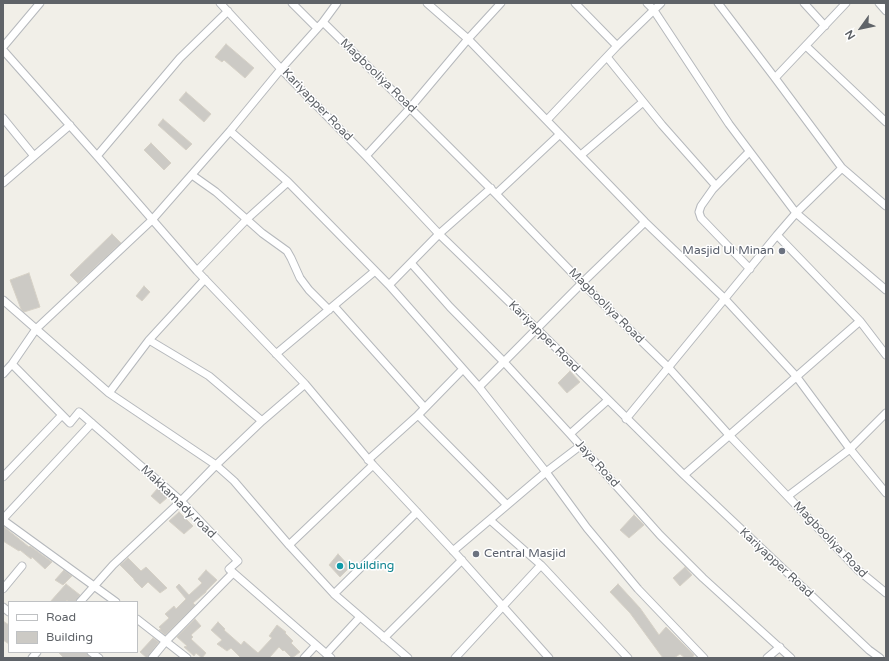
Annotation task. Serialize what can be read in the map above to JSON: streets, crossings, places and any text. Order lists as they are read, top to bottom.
{
  "streets": {
    "street": [
      "Magbooliya Road",
      "Kariyapper Road",
      "Jaya Road",
      "Makkamady road"
    ]
  },
  "places": ["Masjid Ul Minan", "Central Masjid", "building"],
  "legend": ["Road", "Building"],
  "north": "bottom left"
}
